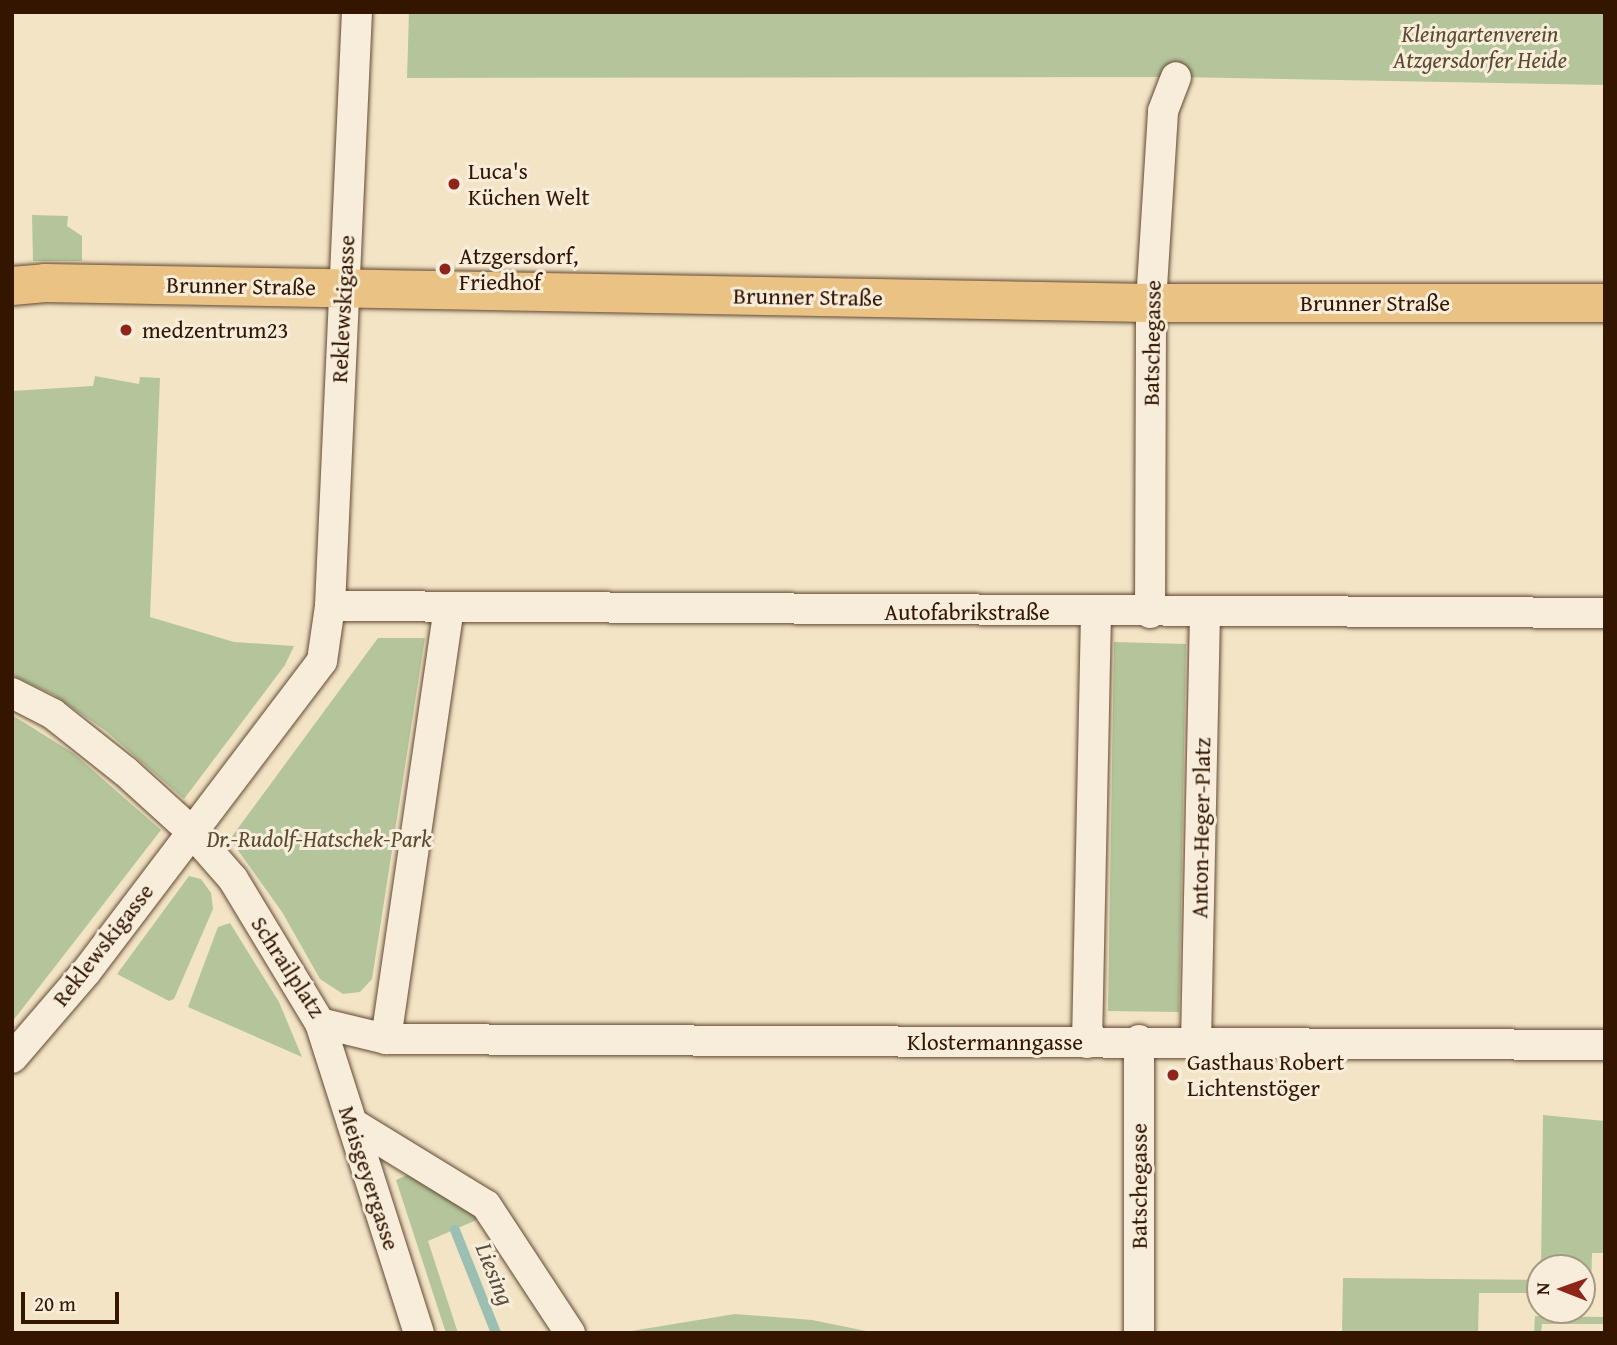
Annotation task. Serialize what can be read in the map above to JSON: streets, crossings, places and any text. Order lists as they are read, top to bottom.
{
  "streets": {
    "main road": ["Brunner Straße"],
    "street": [
      "Reklewskigasse",
      "Batschegasse",
      "Autofabrikstraße",
      "Anton-Heger-Platz",
      "Schrailplatz",
      "Klostermanngasse",
      "Meisgeyergasse"
    ]
  },
  "crossings": [
    ["Brunner Straße", "Reklewskigasse"],
    ["Brunner Straße", "Batschegasse"],
    ["Reklewskigasse", "Autofabrikstraße"],
    ["Reklewskigasse", "Schrailplatz"],
    ["Batschegasse", "Autofabrikstraße"],
    ["Batschegasse", "Klostermanngasse"],
    ["Autofabrikstraße", "Anton-Heger-Platz"],
    ["Anton-Heger-Platz", "Klostermanngasse"],
    ["Schrailplatz", "Klostermanngasse"],
    ["Schrailplatz", "Meisgeyergasse"]
  ],
  "water": ["Liesing"],
  "parks": ["Kleingartenverein Atzgersdorfer Heide", "Dr.-Rudolf-Hatschek-Park"],
  "places": [
    "Luca's Küchen Welt",
    "Atzgersdorf, Friedhof",
    "medzentrum23",
    "Gasthaus Robert Lichtenstöger"
  ],
  "scale_bar": "20 m",
  "north": "left"
}
